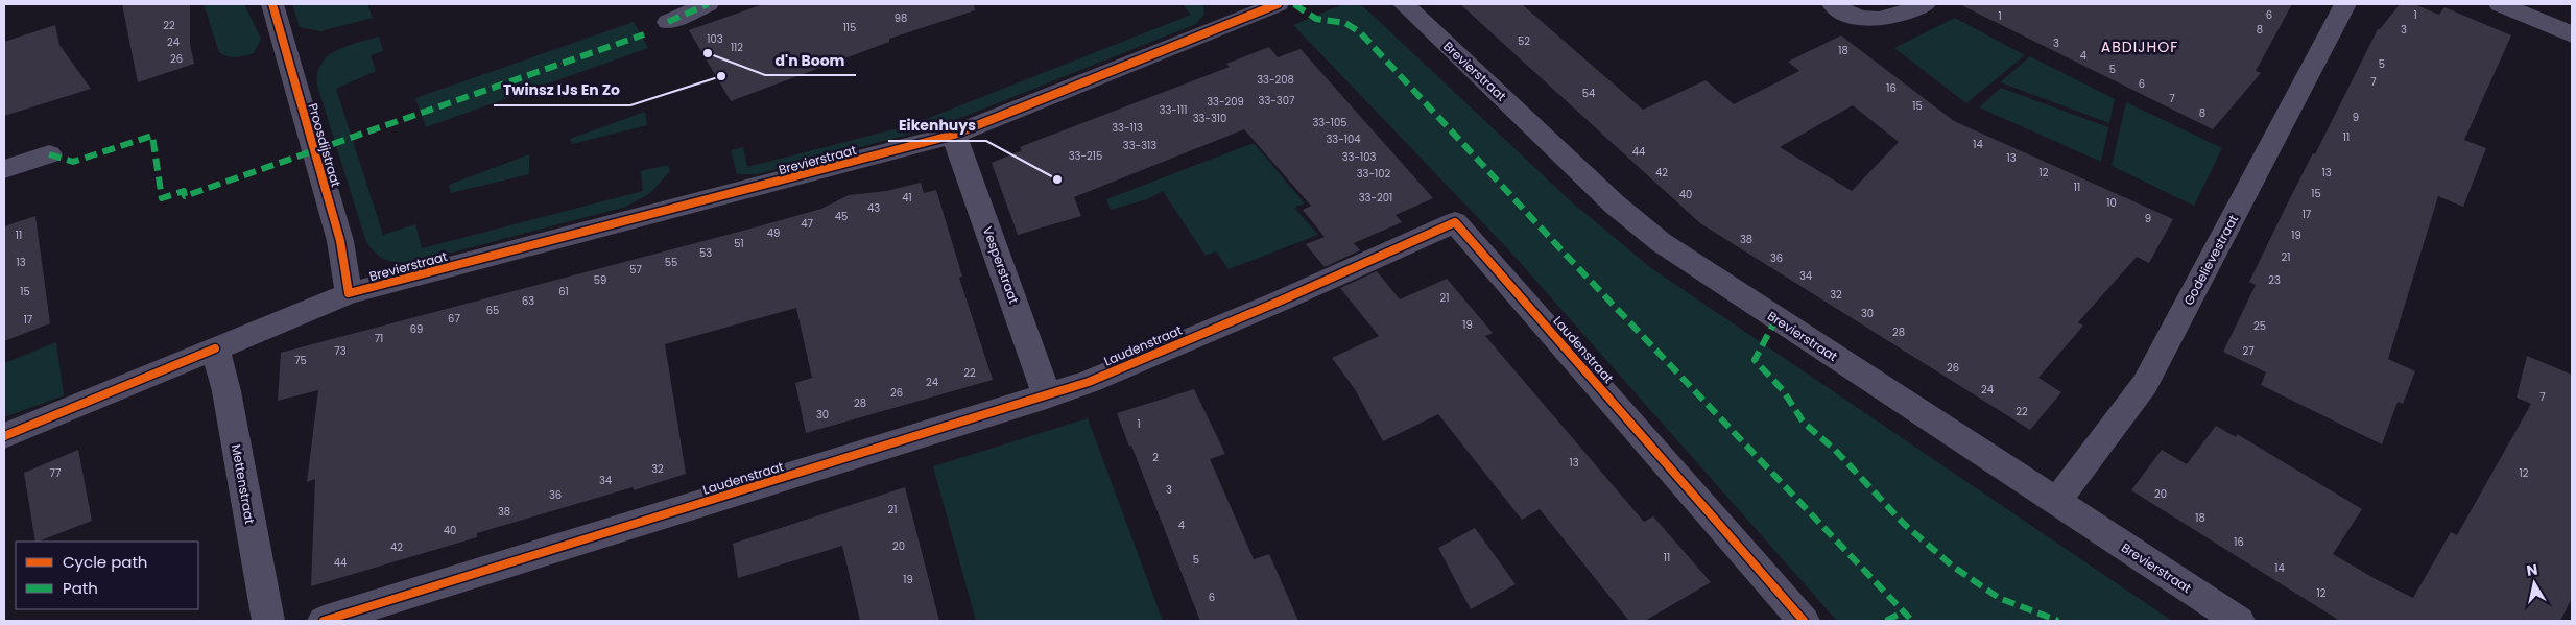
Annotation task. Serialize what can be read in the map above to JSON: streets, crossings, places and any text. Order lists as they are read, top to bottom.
{
  "streets": {
    "street": [
      "Brevierstraat",
      "Proosdijstraat",
      "Godelievestraat",
      "Vesperstraat",
      "Laudenstraat",
      "Mettenstraat"
    ]
  },
  "crossings": [
    ["Brevierstraat", "Proosdijstraat"],
    ["Brevierstraat", "Godelievestraat"],
    ["Brevierstraat", "Vesperstraat"],
    ["Brevierstraat", "Mettenstraat"],
    ["Vesperstraat", "Laudenstraat"]
  ],
  "districts": ["ABDIJHOF"],
  "places": ["d'n Boom", "Twinsz IJs En Zo", "Eikenhuys"],
  "house_numbers": [
    "6",
    "1",
    "1",
    "98",
    "22",
    "115",
    "8",
    "3",
    "103",
    "52",
    "24",
    "3",
    "112",
    "18",
    "4",
    "26",
    "5",
    "5",
    "33-208",
    "7",
    "6",
    "16",
    "54",
    "7",
    "33-307",
    "33-209",
    "15",
    "33-111",
    "8",
    "9",
    "33-310",
    "33-105",
    "33-113",
    "11",
    "33-104",
    "14",
    "33-313",
    "44",
    "33-215",
    "33-103",
    "13",
    "42",
    "12",
    "13",
    "33-102",
    "11",
    "15",
    "40",
    "41",
    "33-201",
    "10",
    "43",
    "17",
    "45",
    "9",
    "47",
    "49",
    "11",
    "19",
    "38",
    "51",
    "53",
    "21",
    "36",
    "13",
    "55",
    "57",
    "34",
    "59",
    "23",
    "15",
    "61",
    "32",
    "21",
    "63",
    "65",
    "30",
    "67",
    "17",
    "19",
    "25",
    "69",
    "28",
    "71",
    "73",
    "27",
    "75",
    "26",
    "22",
    "24",
    "24",
    "26",
    "7",
    "28",
    "22",
    "30",
    "1",
    "2",
    "13",
    "32",
    "77",
    "12",
    "34",
    "3",
    "20",
    "36",
    "21",
    "38",
    "18",
    "4",
    "40",
    "16",
    "20",
    "42",
    "11",
    "5",
    "44",
    "14",
    "19",
    "12",
    "6"
  ],
  "legend": ["Cycle path", "Path"],
  "north": "top"
}
